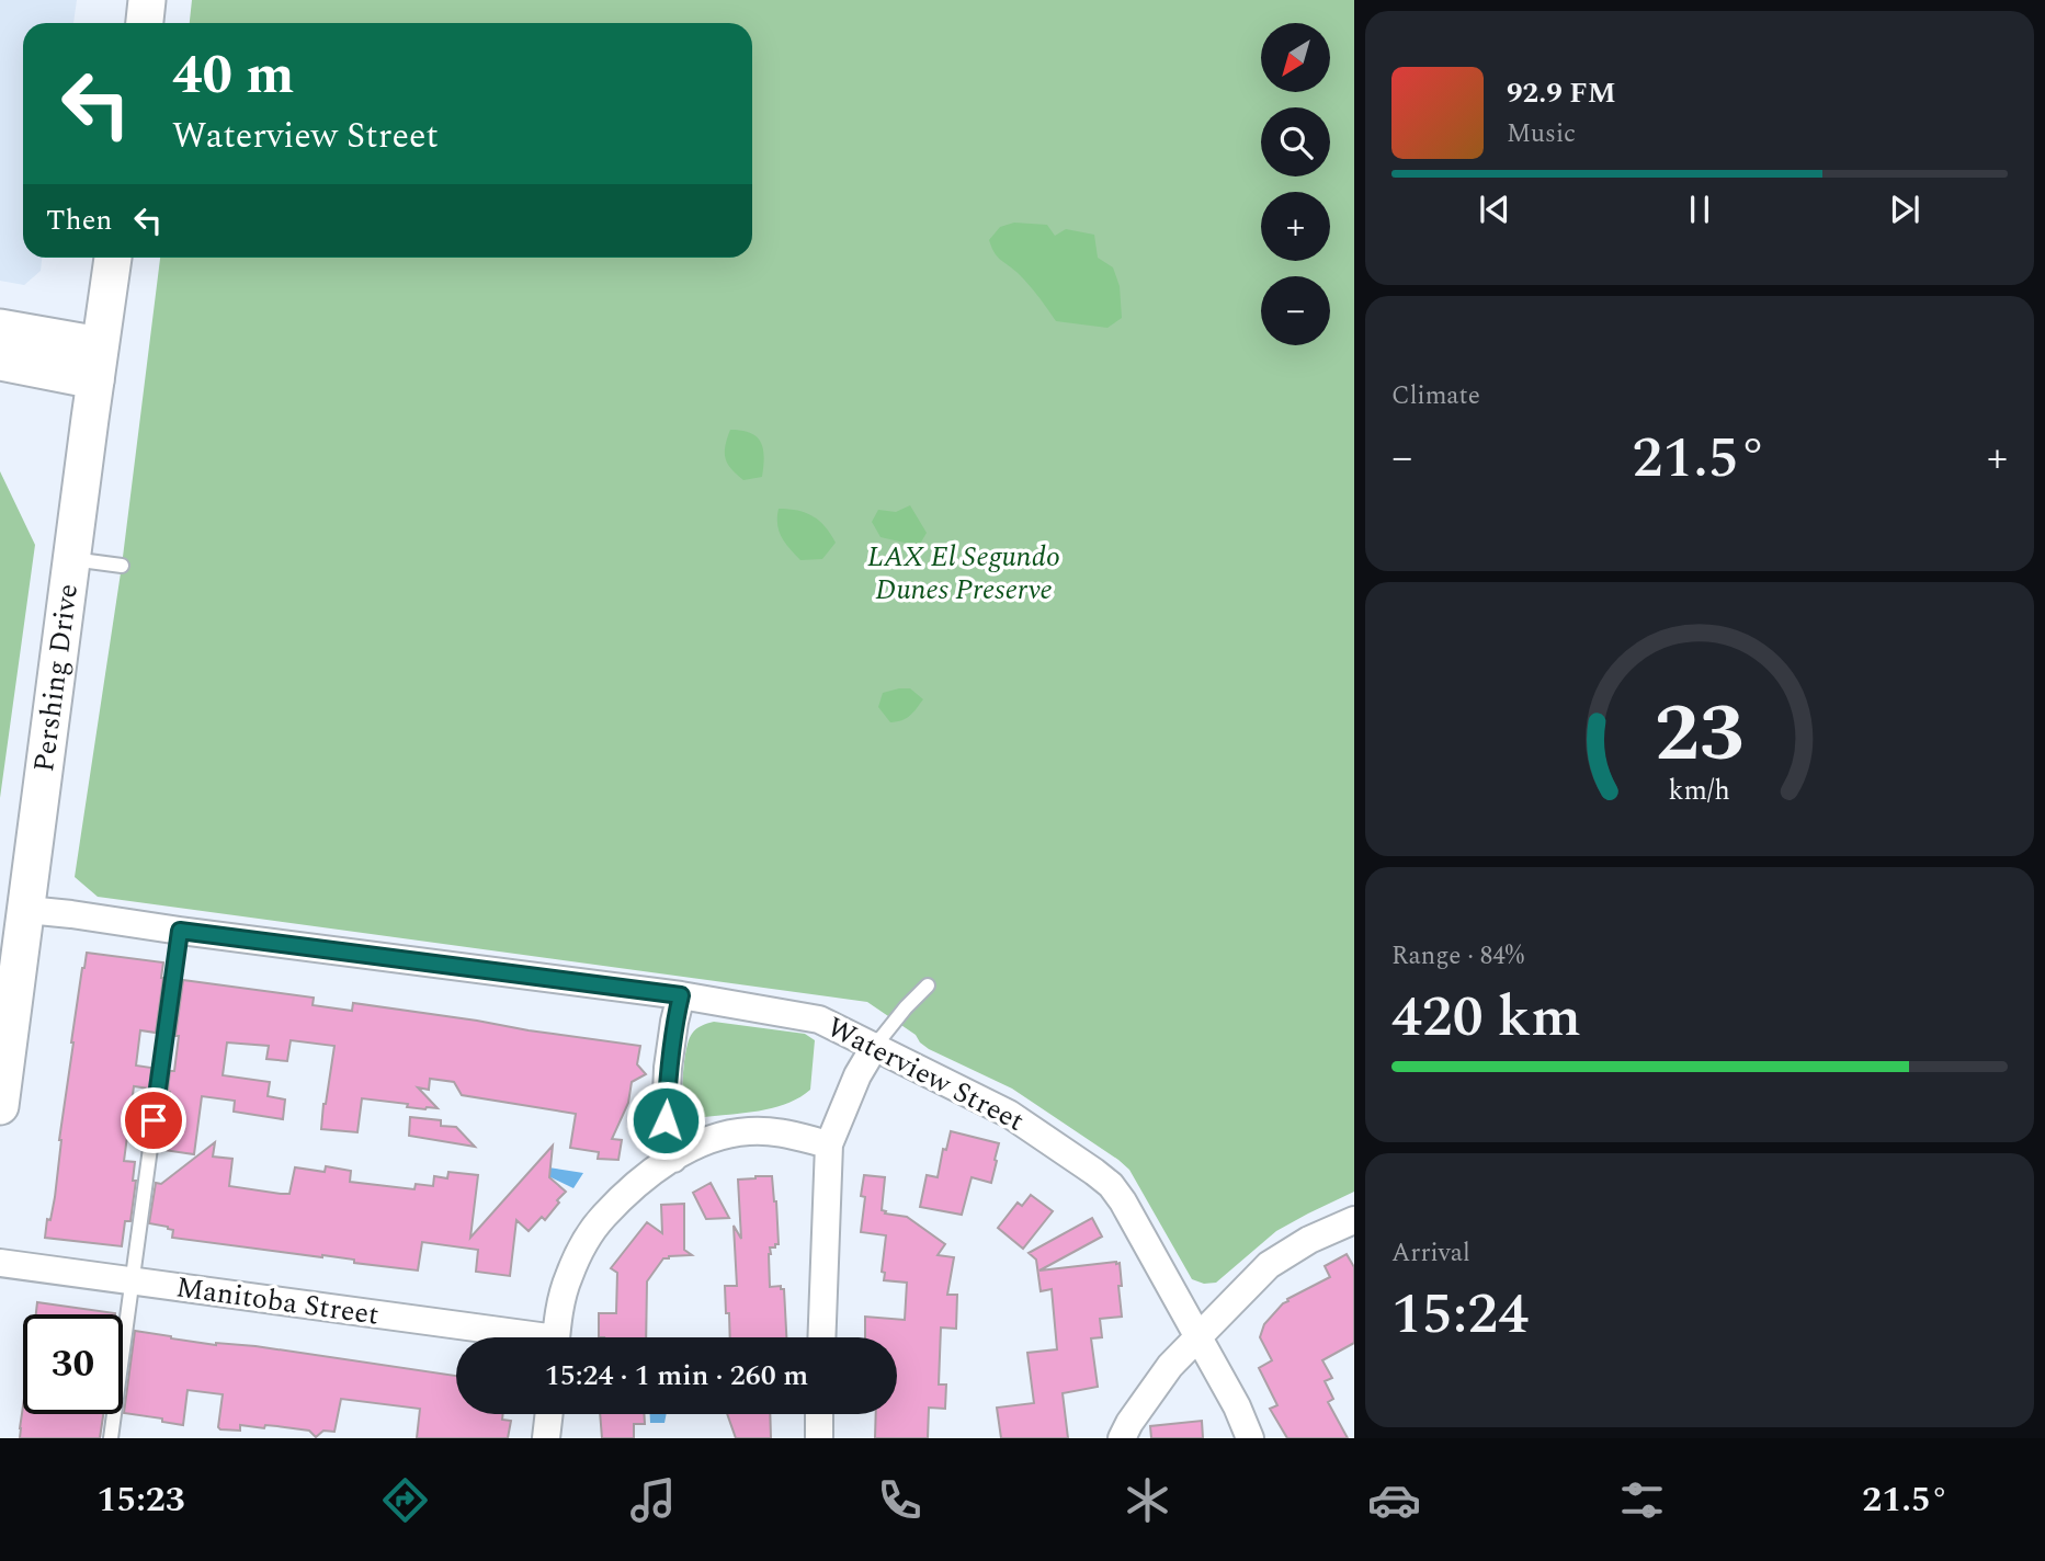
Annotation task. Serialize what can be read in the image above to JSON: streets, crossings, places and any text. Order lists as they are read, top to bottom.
{
  "streets": {
    "main road": ["Pershing Drive"],
    "street": ["Waterview Street", "Manitoba Street"]
  },
  "crossings": [
    ["Pershing Drive", "Waterview Street"]
  ],
  "parks": ["LAX El Segundo Dunes Preserve"],
  "north": "bottom left",
  "page": {
    "map_buttons": ["+", "−"],
    "turn": ["40 m", "Waterview Street"],
    "song": ["92.9 FM", "Music"],
    "then": "Then",
    "tile": [
      "Climate",
      ["Range · 84%", "420 km"],
      ["Arrival", "15:24"]
    ],
    "heat": ["−", "21.5°", "+"],
    "limit": "30",
    "trip": "15:24 · 1 min · 260 m",
    "tabs": ["15:23", "21.5°"],
    "gauge": ["23", "km/h"]
  }
}
